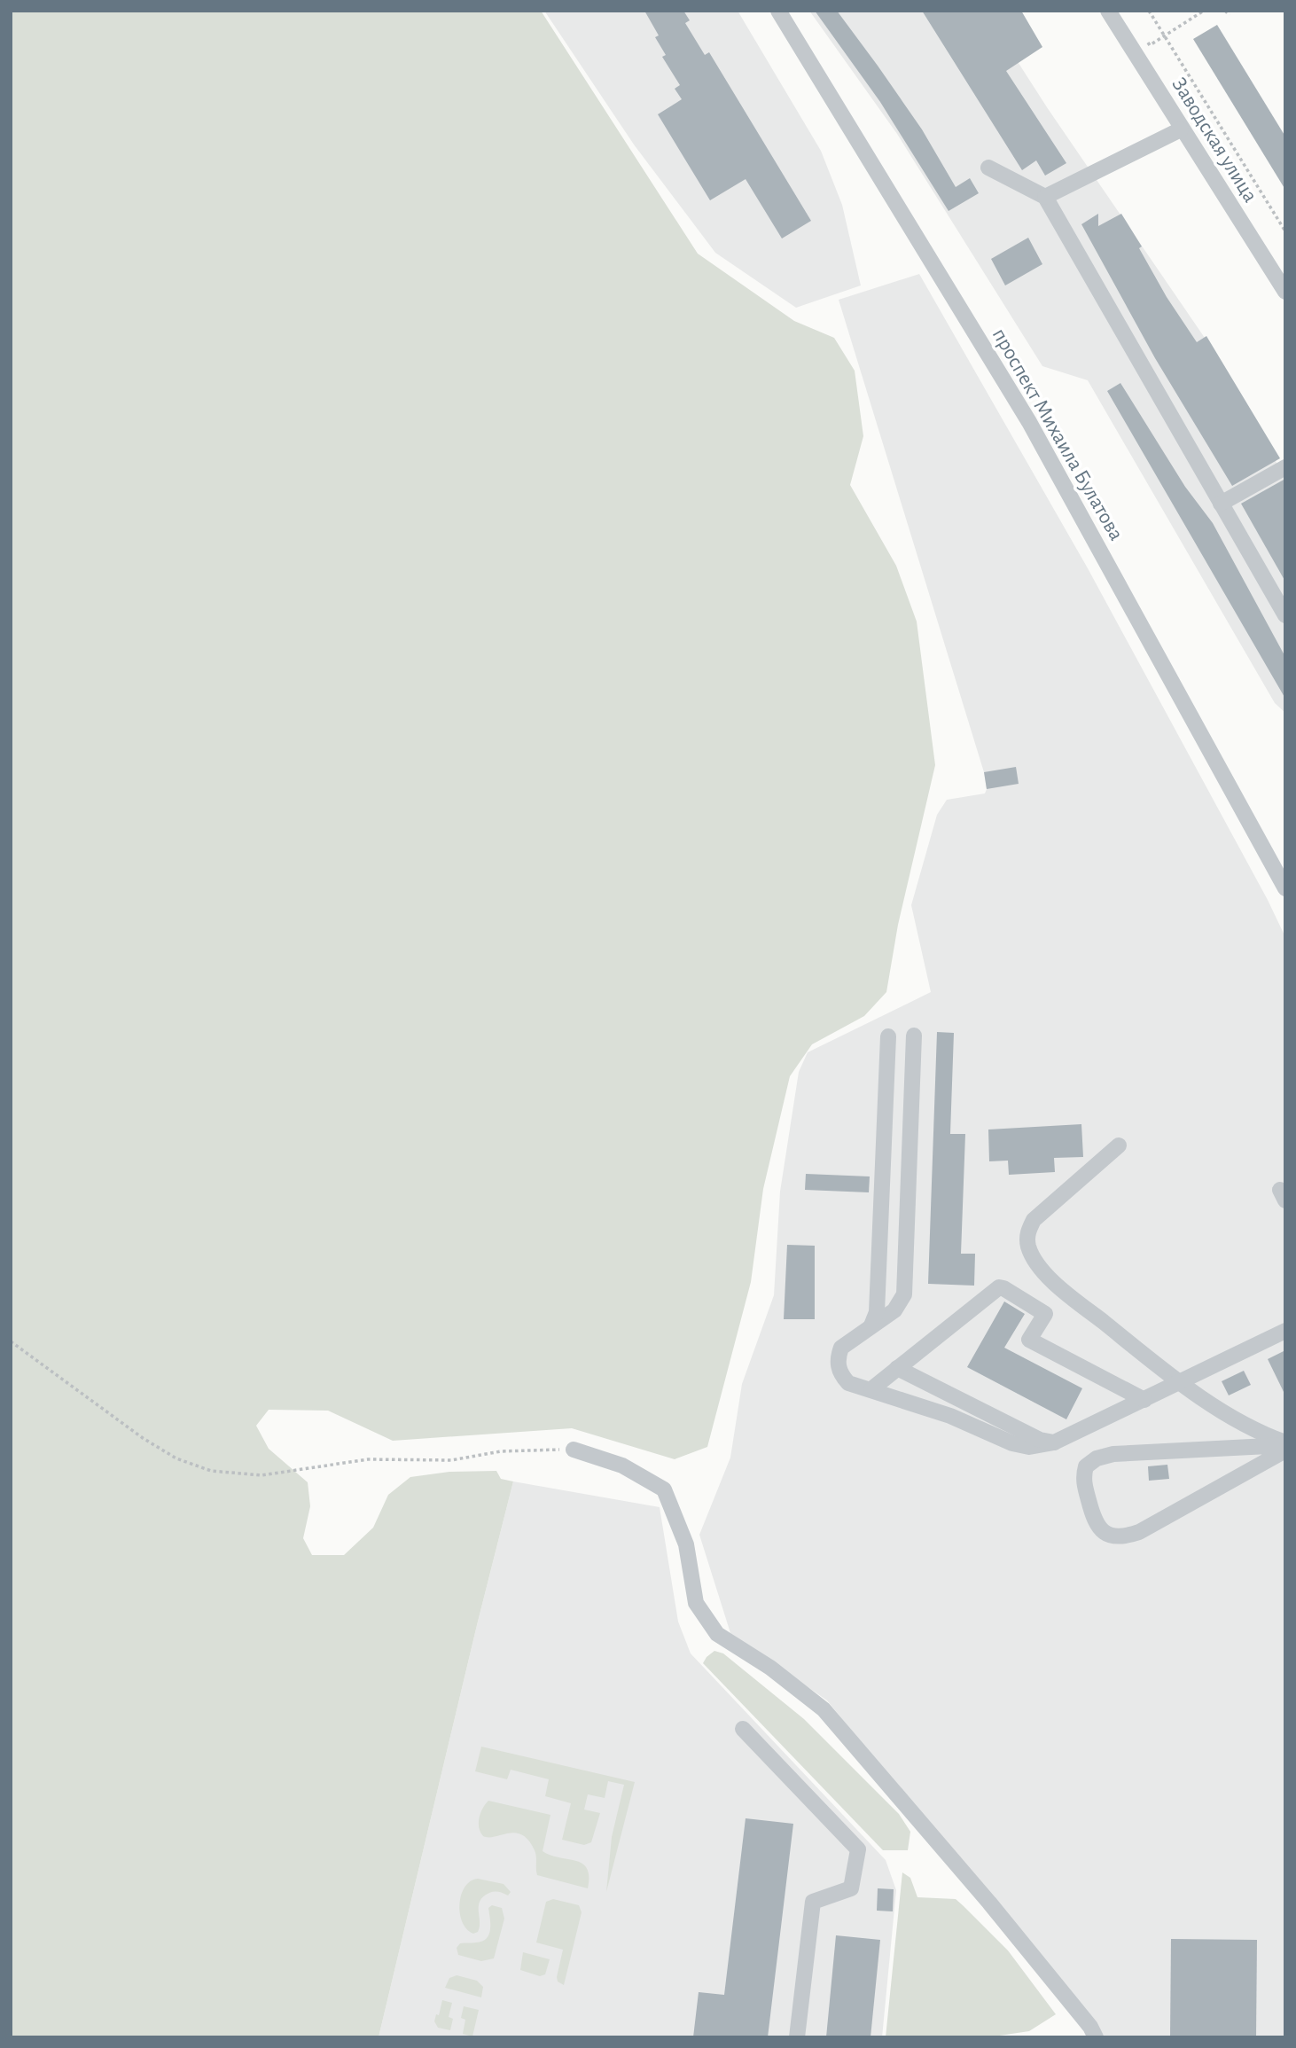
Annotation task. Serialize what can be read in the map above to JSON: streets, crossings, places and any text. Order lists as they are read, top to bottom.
{
  "streets": {
    "street": ["Заводская улица", "проспект Михаила Булатова"]
  }
}
